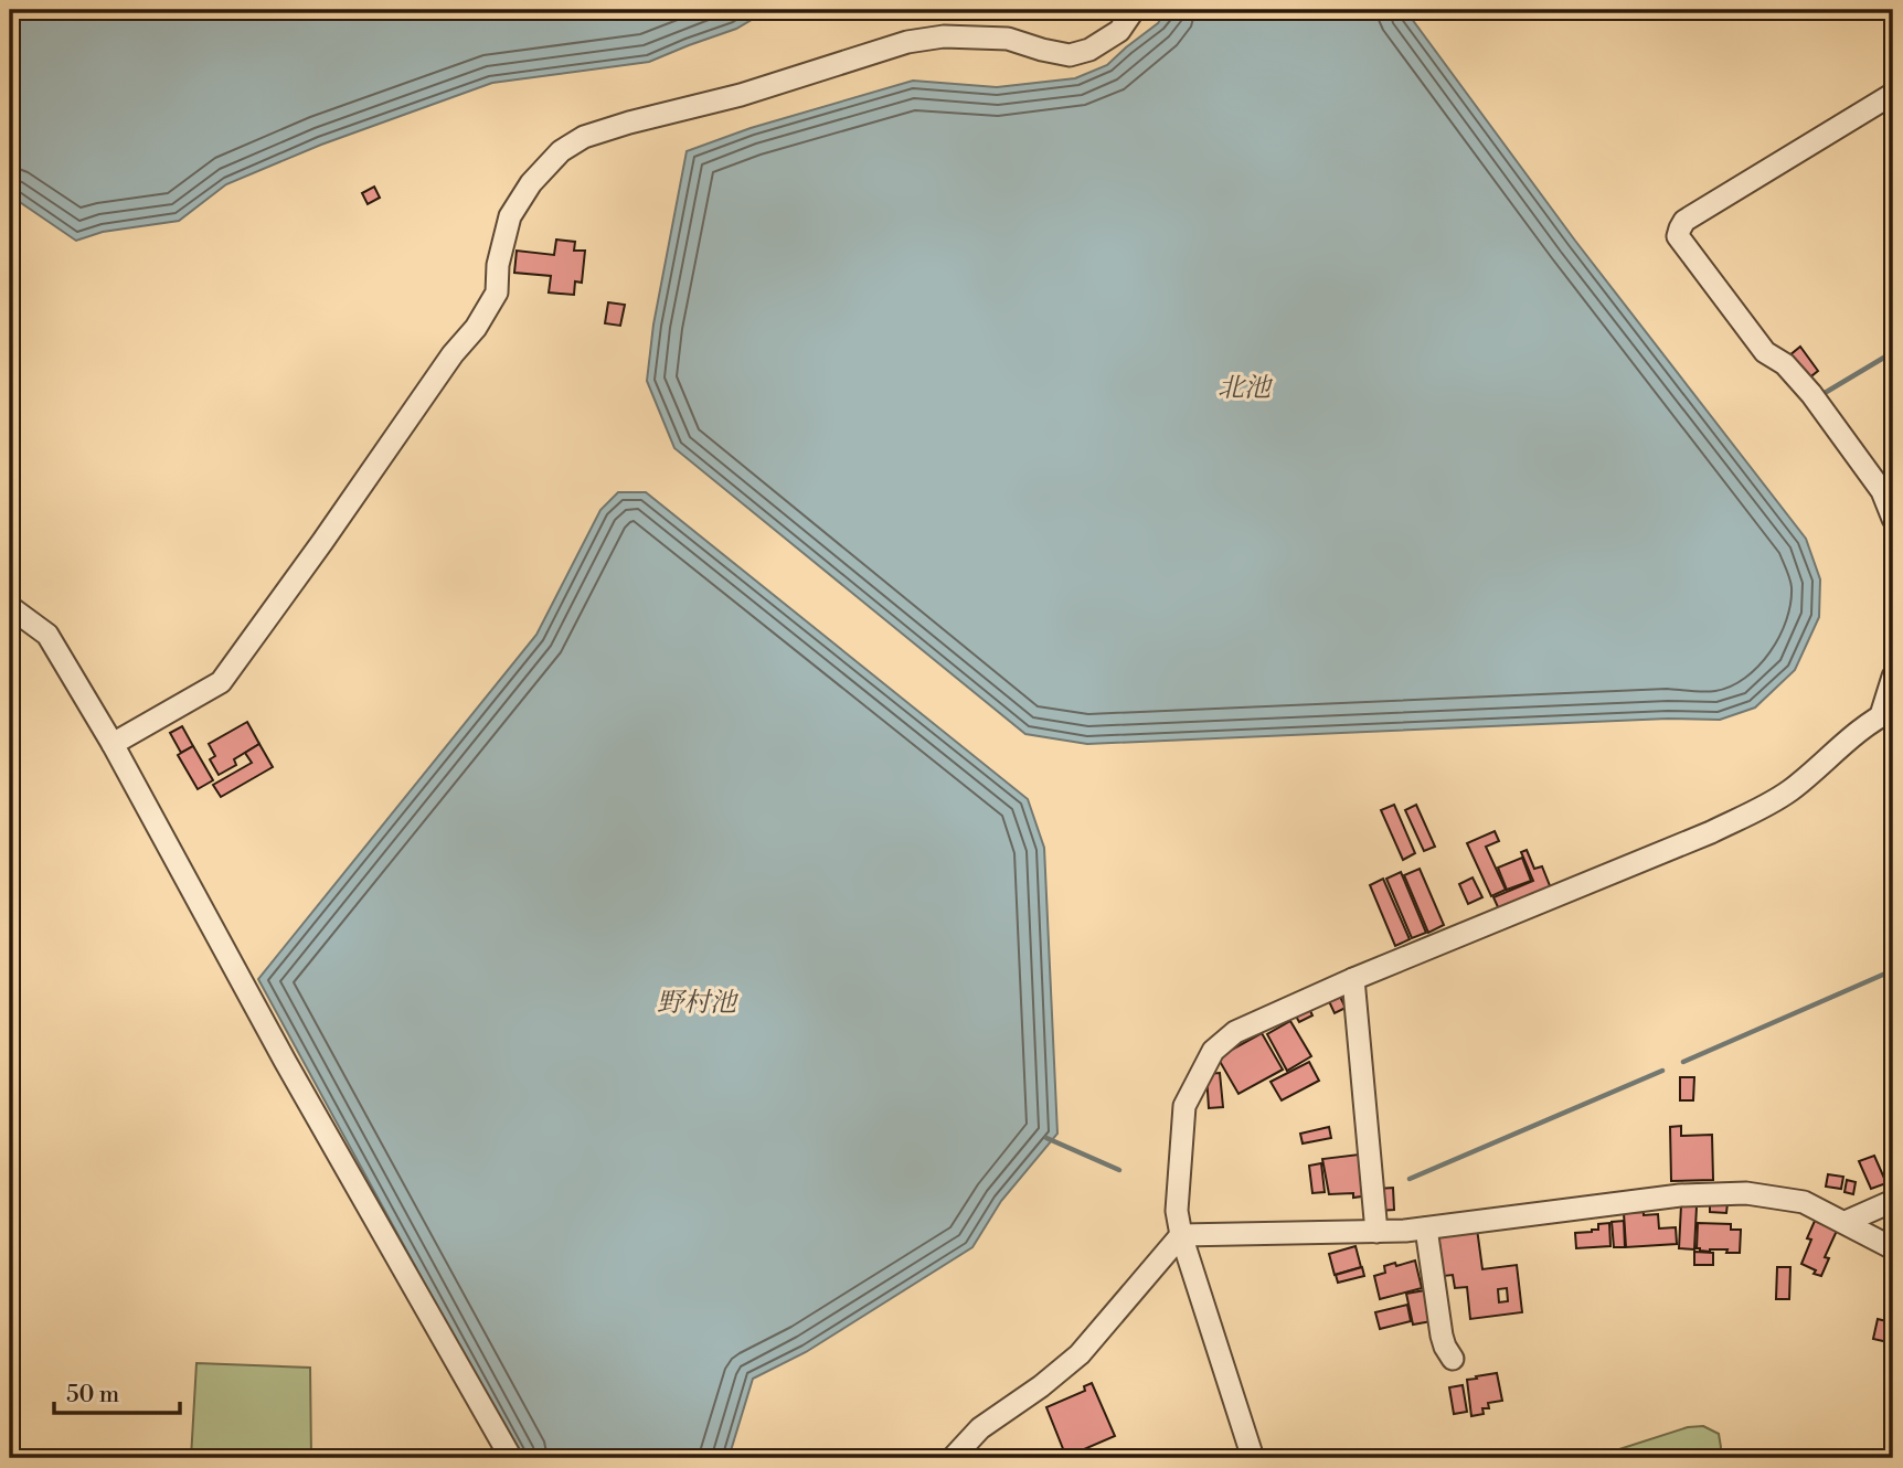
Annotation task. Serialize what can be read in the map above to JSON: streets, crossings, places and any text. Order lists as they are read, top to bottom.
{
  "water": ["北池", "野村池"],
  "scale_bar": "50 m"
}
